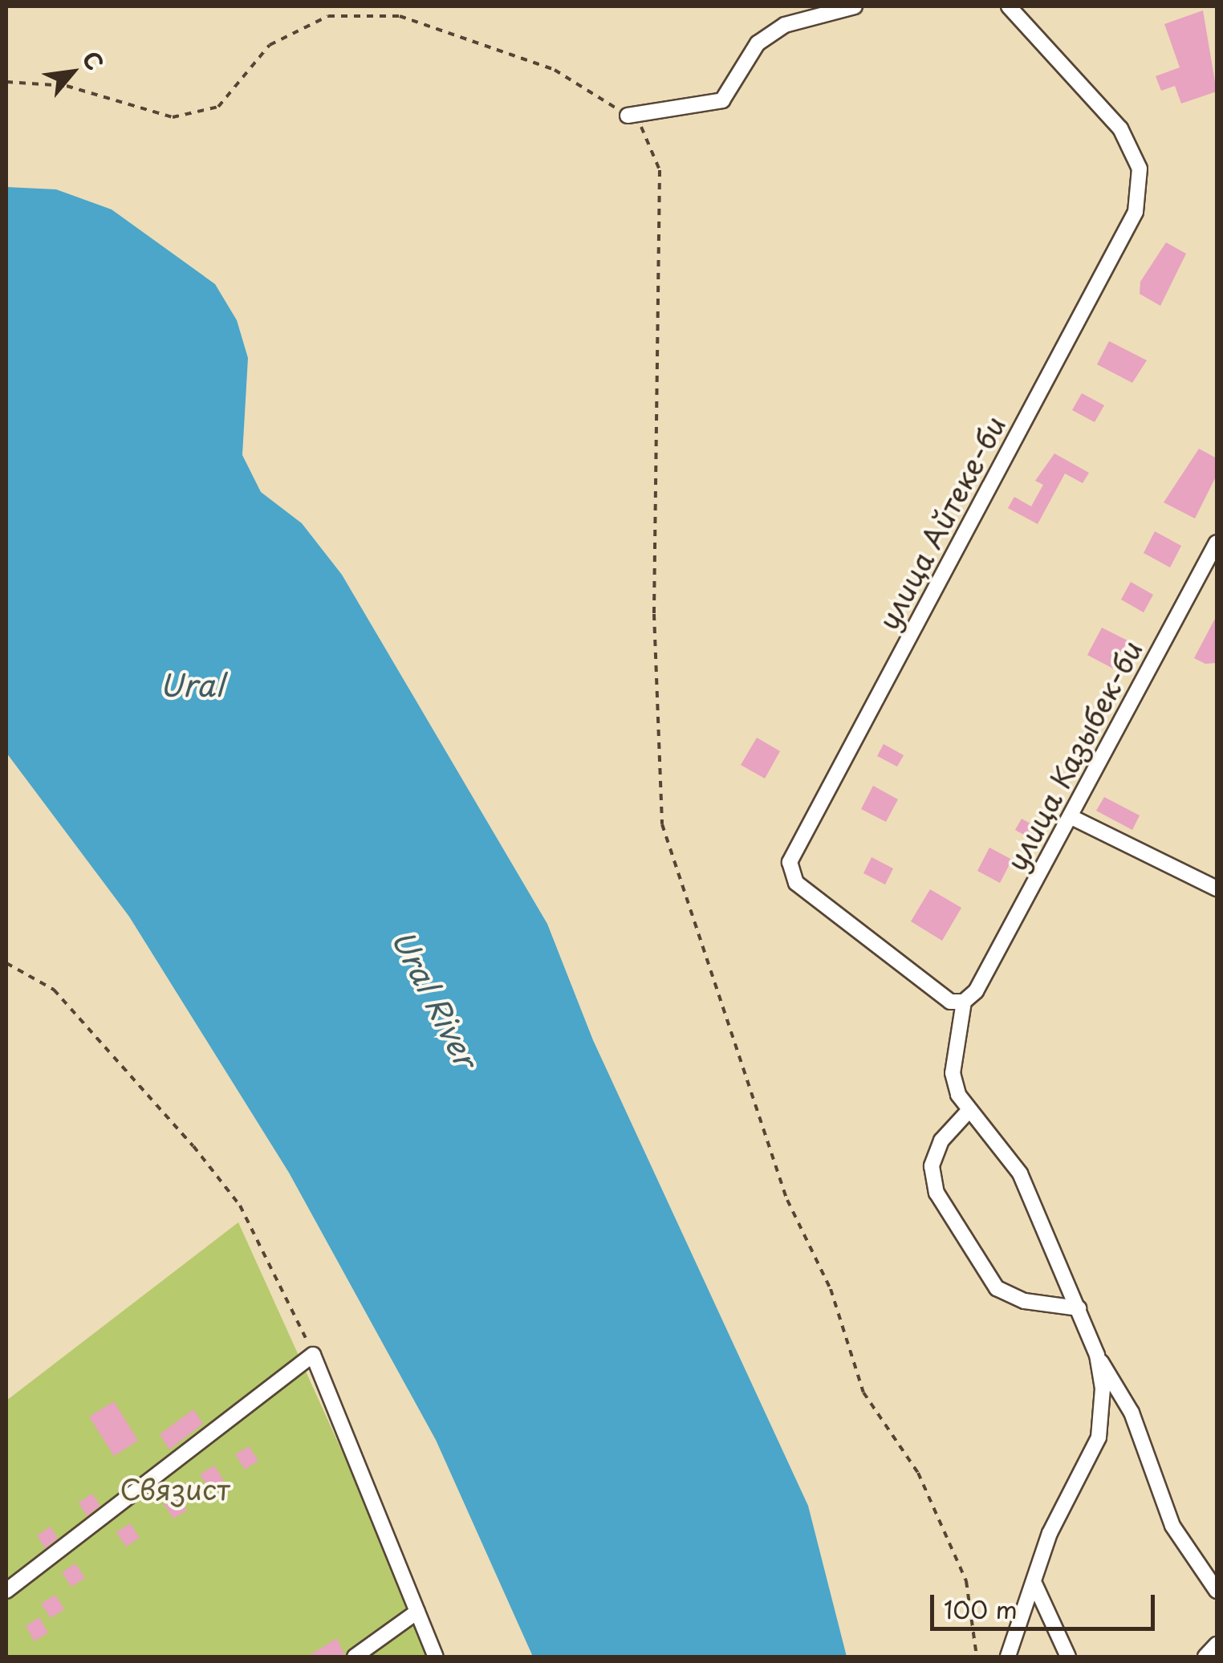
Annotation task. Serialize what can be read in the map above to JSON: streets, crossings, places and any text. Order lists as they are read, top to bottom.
{
  "streets": {
    "street": ["улица Айтеке-би", "улица Казыбек-би"]
  },
  "crossings": [
    ["улица Айтеке-би", "улица Казыбек-би"]
  ],
  "water": ["Ural", "Ural River"],
  "parks": ["Связист"],
  "scale_bar": "100 m",
  "north": "top right"
}
